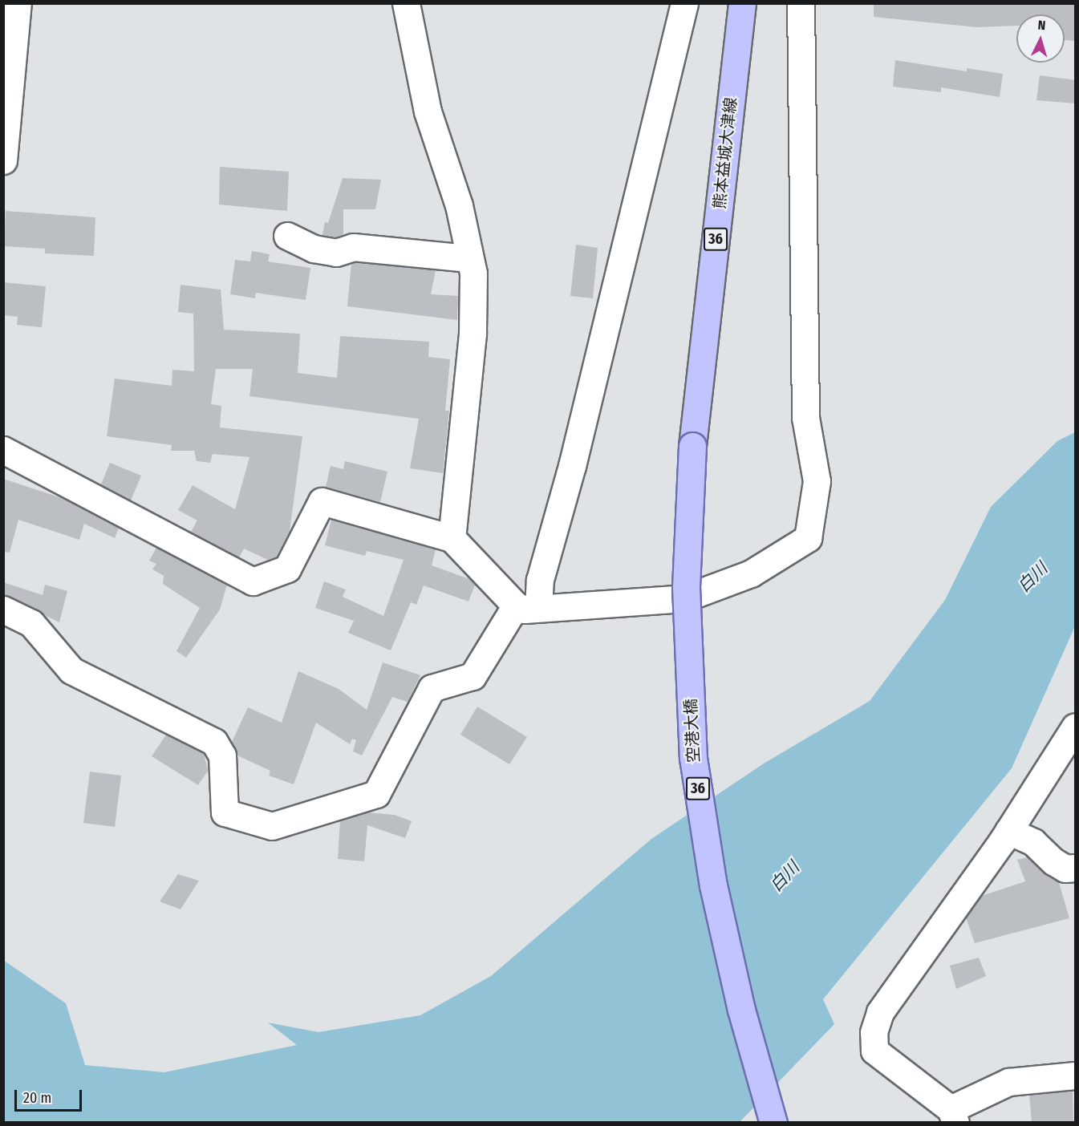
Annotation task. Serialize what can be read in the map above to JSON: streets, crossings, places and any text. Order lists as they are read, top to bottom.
{
  "streets": {
    "main road": ["熊本益城大津線", "36", "空港大橋"]
  },
  "crossings": [
    ["熊本益城大津線", "空港大橋"]
  ],
  "water": ["白川"],
  "scale_bar": "20 m",
  "north": "top"
}
